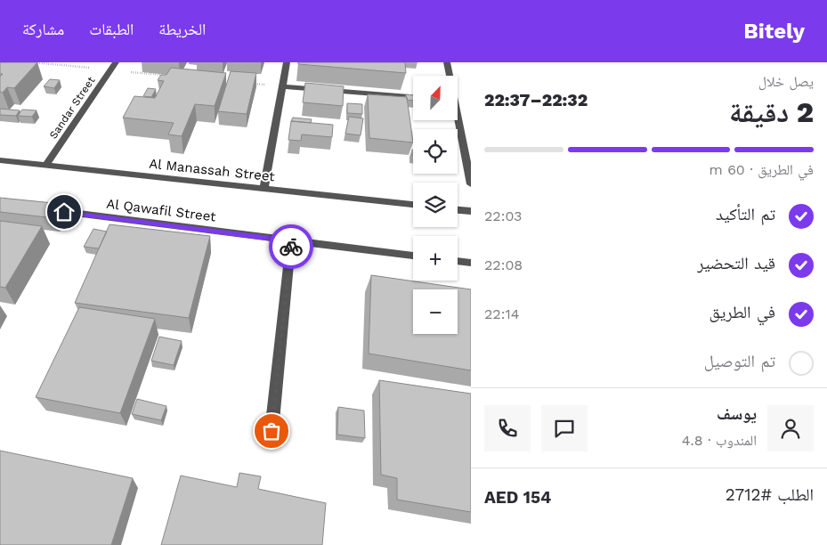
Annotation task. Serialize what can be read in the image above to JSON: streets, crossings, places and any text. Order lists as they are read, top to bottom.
{
  "streets": {
    "street": ["Sandar Street", "Al Manassah Street", "Al Qawafil Street"]
  },
  "crossings": [
    ["Sandar Street", "Al Manassah Street"]
  ],
  "north": "top right",
  "page": {
    "header": "Bitely",
    "nav": ["الخريطة", "الطبقات", "مشاركة"],
    "heading": ["2 دقيقة", "يصل خلال", "22:32–22:37"],
    "panel": [
      "يوسف",
      "المندوب · 4.8",
      "الطلب #2712",
      "AED 154"
    ],
    "map_buttons": ["+", "−"],
    "bar": "في الطريق · 60 m",
    "list": [
      ["تم التأكيد", "22:03"],
      ["قيد التحضير", "22:08"],
      ["في الطريق", "22:14"],
      "تم التوصيل"
    ]
  }
}
